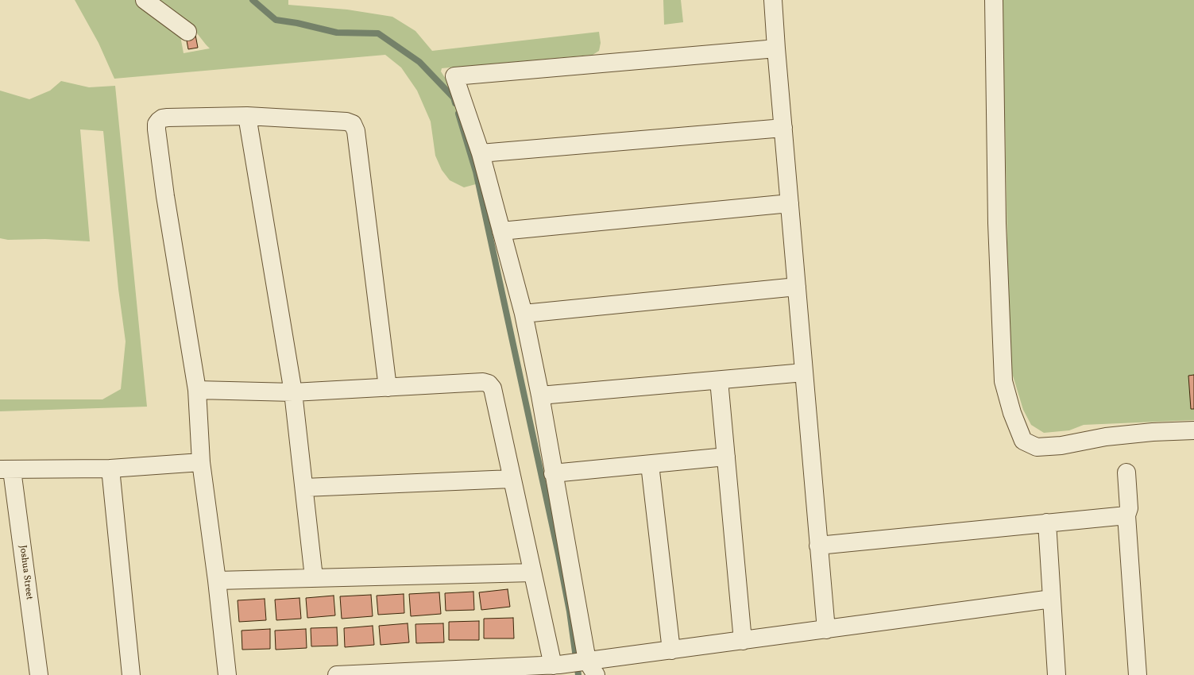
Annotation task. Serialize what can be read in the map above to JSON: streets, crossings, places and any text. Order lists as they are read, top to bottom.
{
  "streets": {
    "street": ["Joshua Street"]
  }
}
